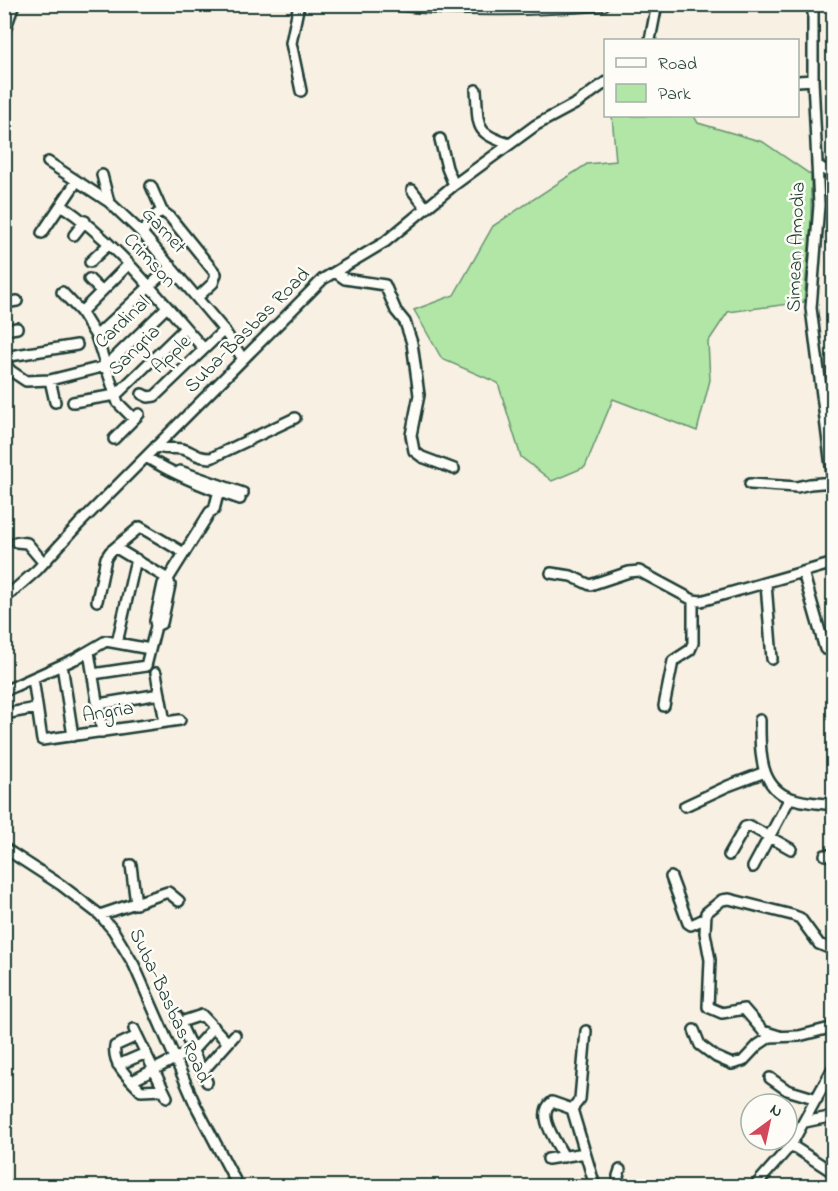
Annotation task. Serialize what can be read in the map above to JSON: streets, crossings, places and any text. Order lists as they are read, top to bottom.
{
  "streets": {
    "street": [
      "Garnet",
      "Simean Amodia",
      "Crimson",
      "Cardinal",
      "Suba-Basbas Road",
      "Sangria",
      "Apple",
      "Angria"
    ]
  },
  "crossings": [
    ["Garnet", "Suba-Basbas Road"],
    ["Garnet", "Apple"],
    ["Crimson", "Cardinal"],
    ["Crimson", "Sangria"],
    ["Crimson", "Apple"]
  ],
  "legend": ["Road", "Park"],
  "north": "top right"
}
